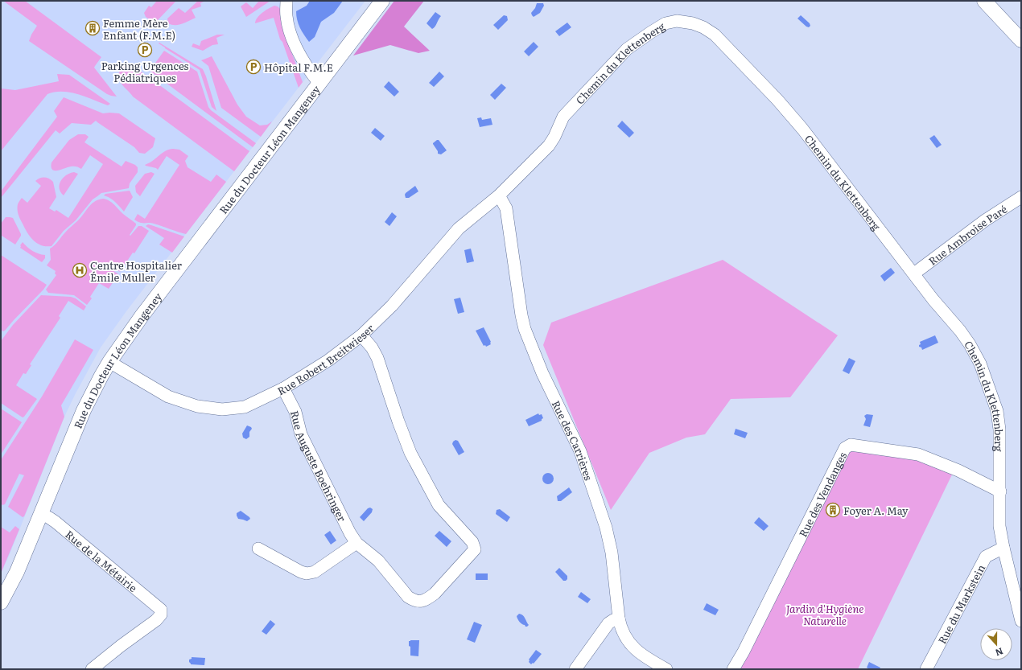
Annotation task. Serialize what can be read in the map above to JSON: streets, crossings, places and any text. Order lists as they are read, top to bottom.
{
  "streets": {
    "street": [
      "Chemin du Klettenberg",
      "Rue du Docteur Léon Mangeney",
      "Rue Ambroise Paré",
      "Rue Robert Breitwieser",
      "Rue des Carrières",
      "Rue Auguste Boehringer",
      "Rue des Vendanges",
      "Rue de la Métairie",
      "Rue du Markstein"
    ]
  },
  "crossings": [
    ["Chemin du Klettenberg", "Rue Ambroise Paré"],
    ["Chemin du Klettenberg", "Rue Robert Breitwieser"],
    ["Chemin du Klettenberg", "Rue des Carrières"],
    ["Chemin du Klettenberg", "Rue des Vendanges"],
    ["Chemin du Klettenberg", "Rue du Markstein"],
    ["Rue du Docteur Léon Mangeney", "Rue Robert Breitwieser"],
    ["Rue du Docteur Léon Mangeney", "Rue de la Métairie"],
    ["Rue Robert Breitwieser", "Rue des Carrières"],
    ["Rue Robert Breitwieser", "Rue Auguste Boehringer"]
  ],
  "parks": ["Jardin d'Hygiène Naturelle"],
  "places": {
    "building": ["Femme Mère Enfant (F.M.E)", "Foyer A. May"],
    "parking": ["Parking Urgences Pédiatriques", "Hôpital F.M.E"],
    "hospital": ["Centre Hospitalier Émile Muller"]
  },
  "north": "bottom"
}
